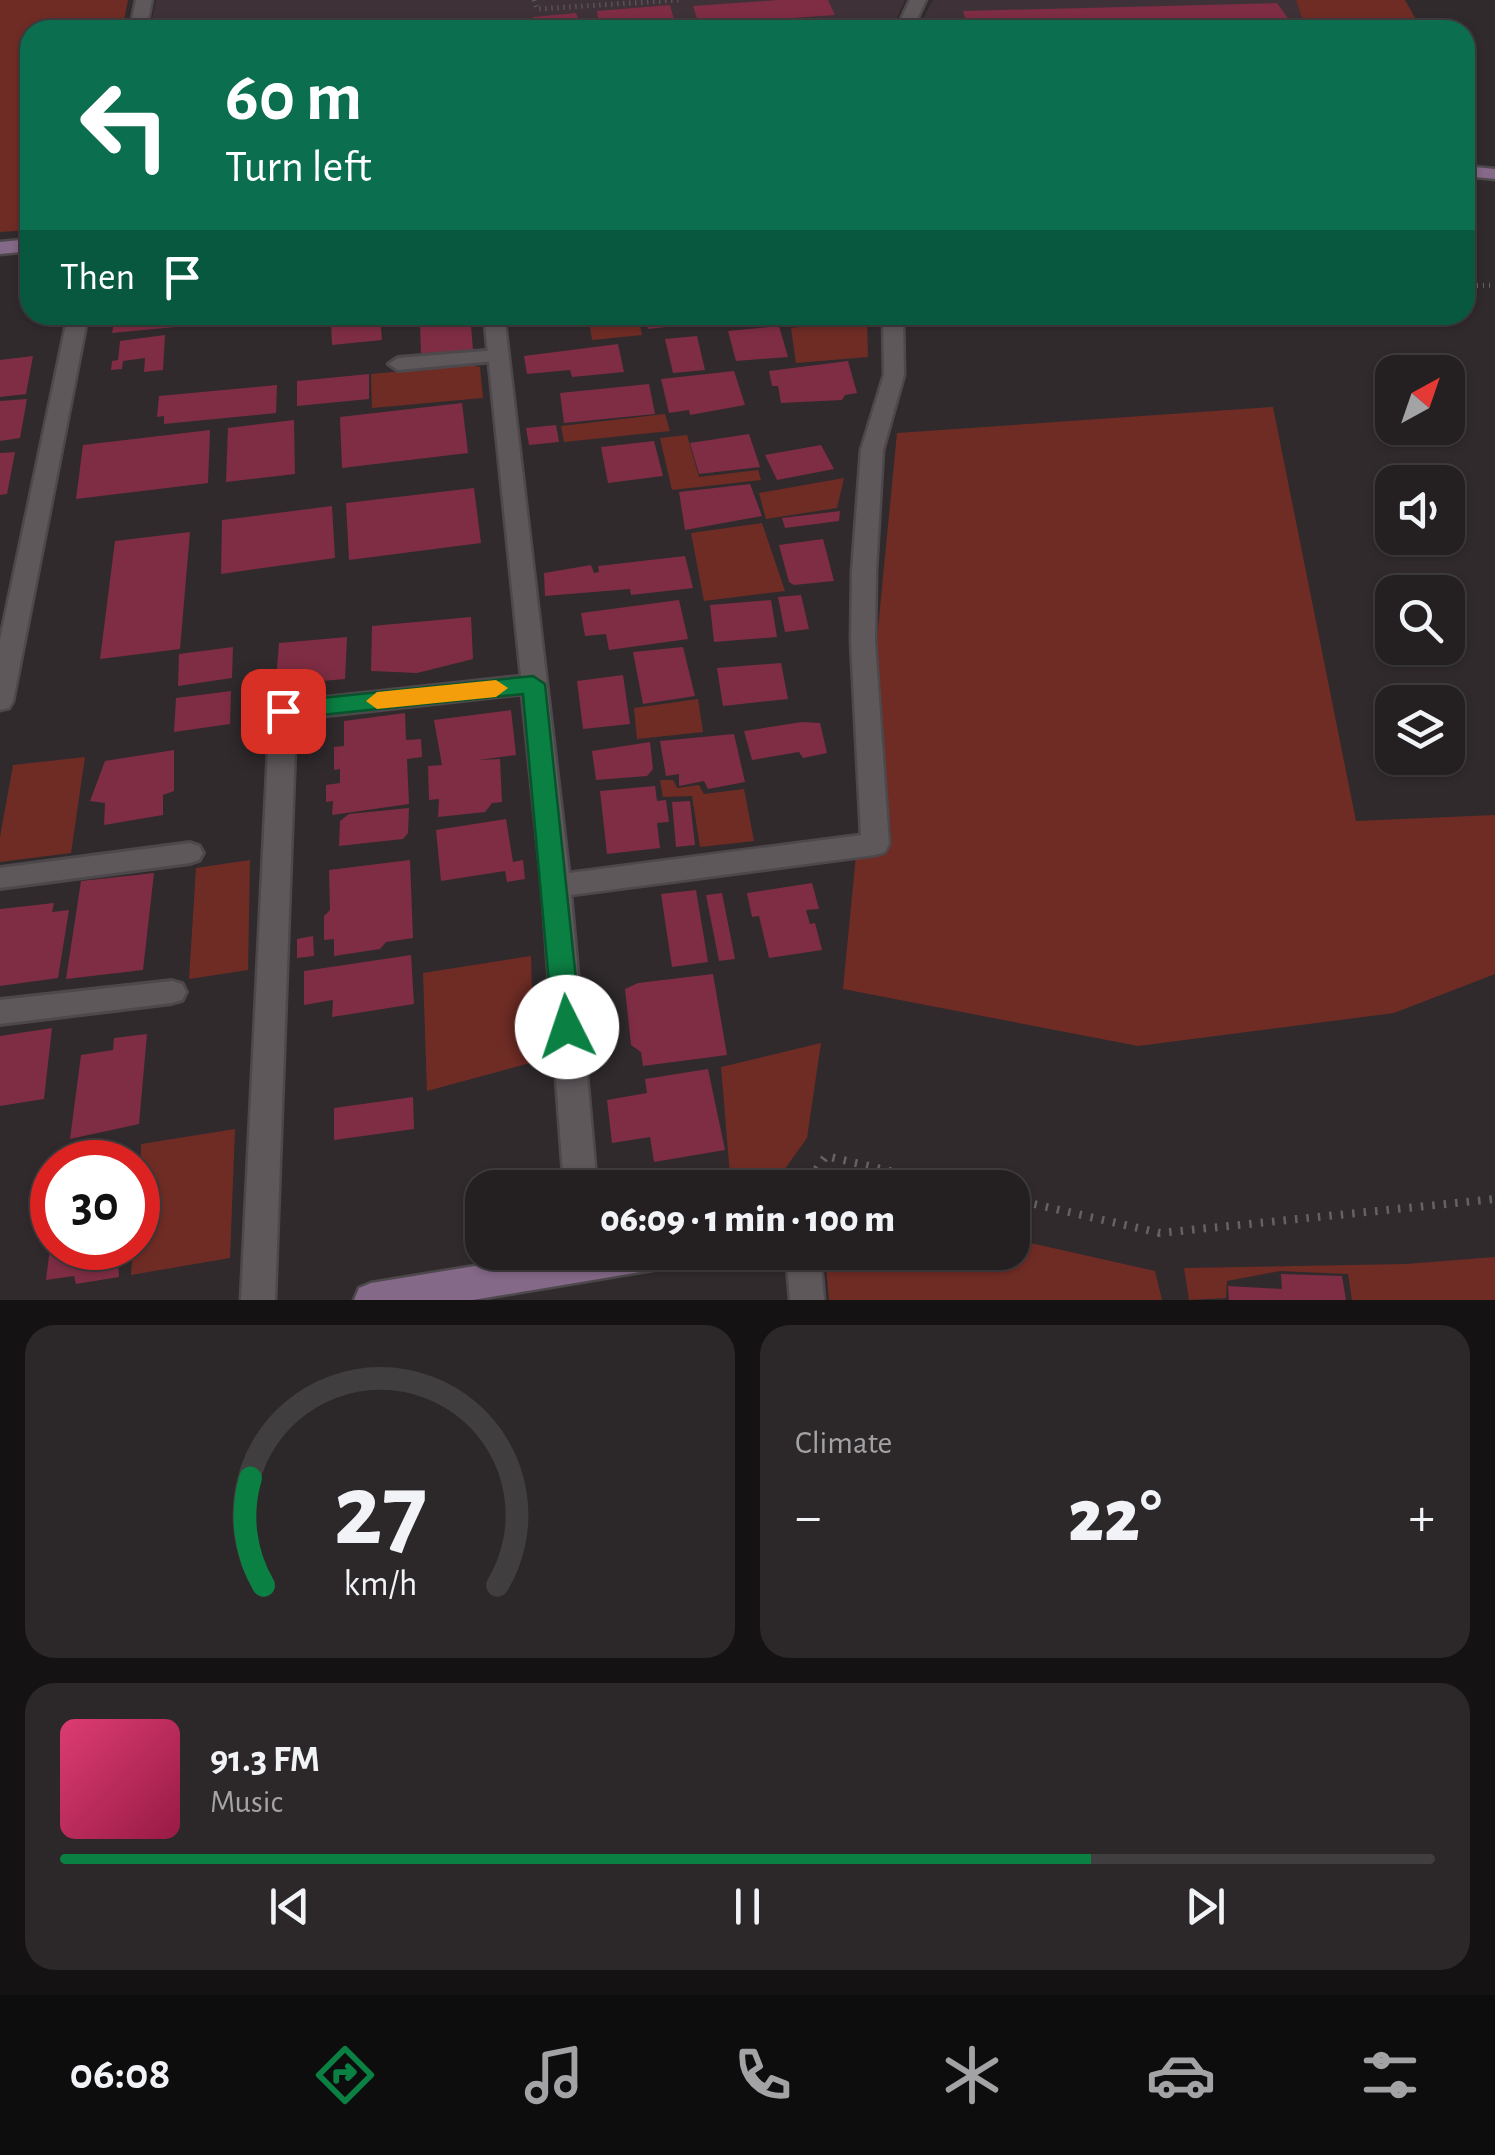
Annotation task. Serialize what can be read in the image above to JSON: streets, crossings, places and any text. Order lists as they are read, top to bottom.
{
  "north": "top right",
  "page": {
    "turn": ["60 m", "Turn left"],
    "then": "Then",
    "limit": "30",
    "trip": "06:09 · 1 min · 100 m",
    "tile": "Climate",
    "heat": ["−", "22°", "+"],
    "song": ["91.3 FM", "Music"],
    "tabs": "06:08",
    "gauge": ["27", "km/h"]
  }
}
